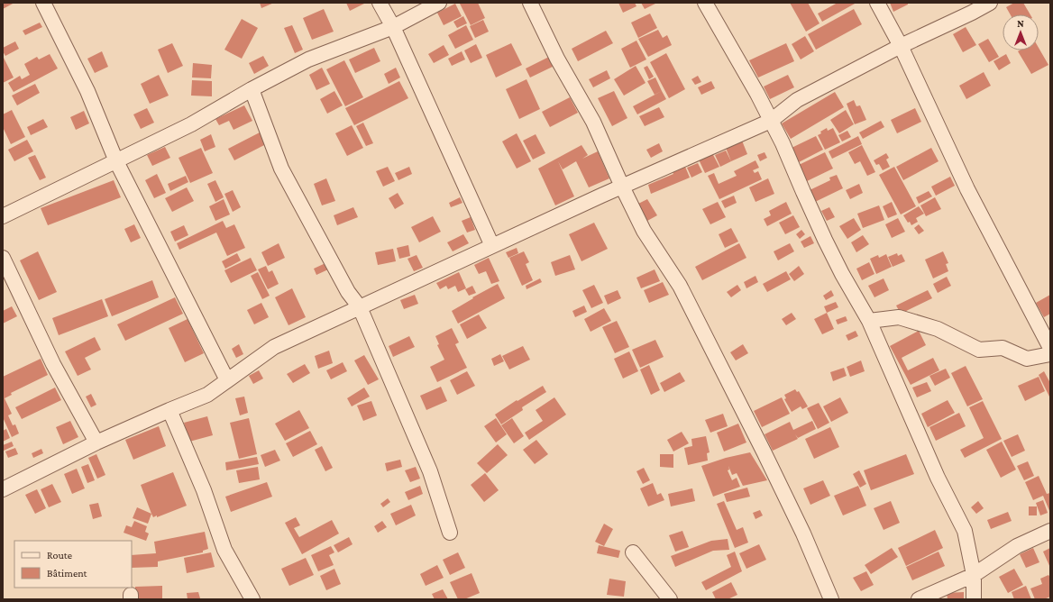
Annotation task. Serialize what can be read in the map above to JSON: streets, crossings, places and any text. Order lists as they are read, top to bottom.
{
  "legend": ["Route", "Bâtiment"],
  "north": "top"
}
